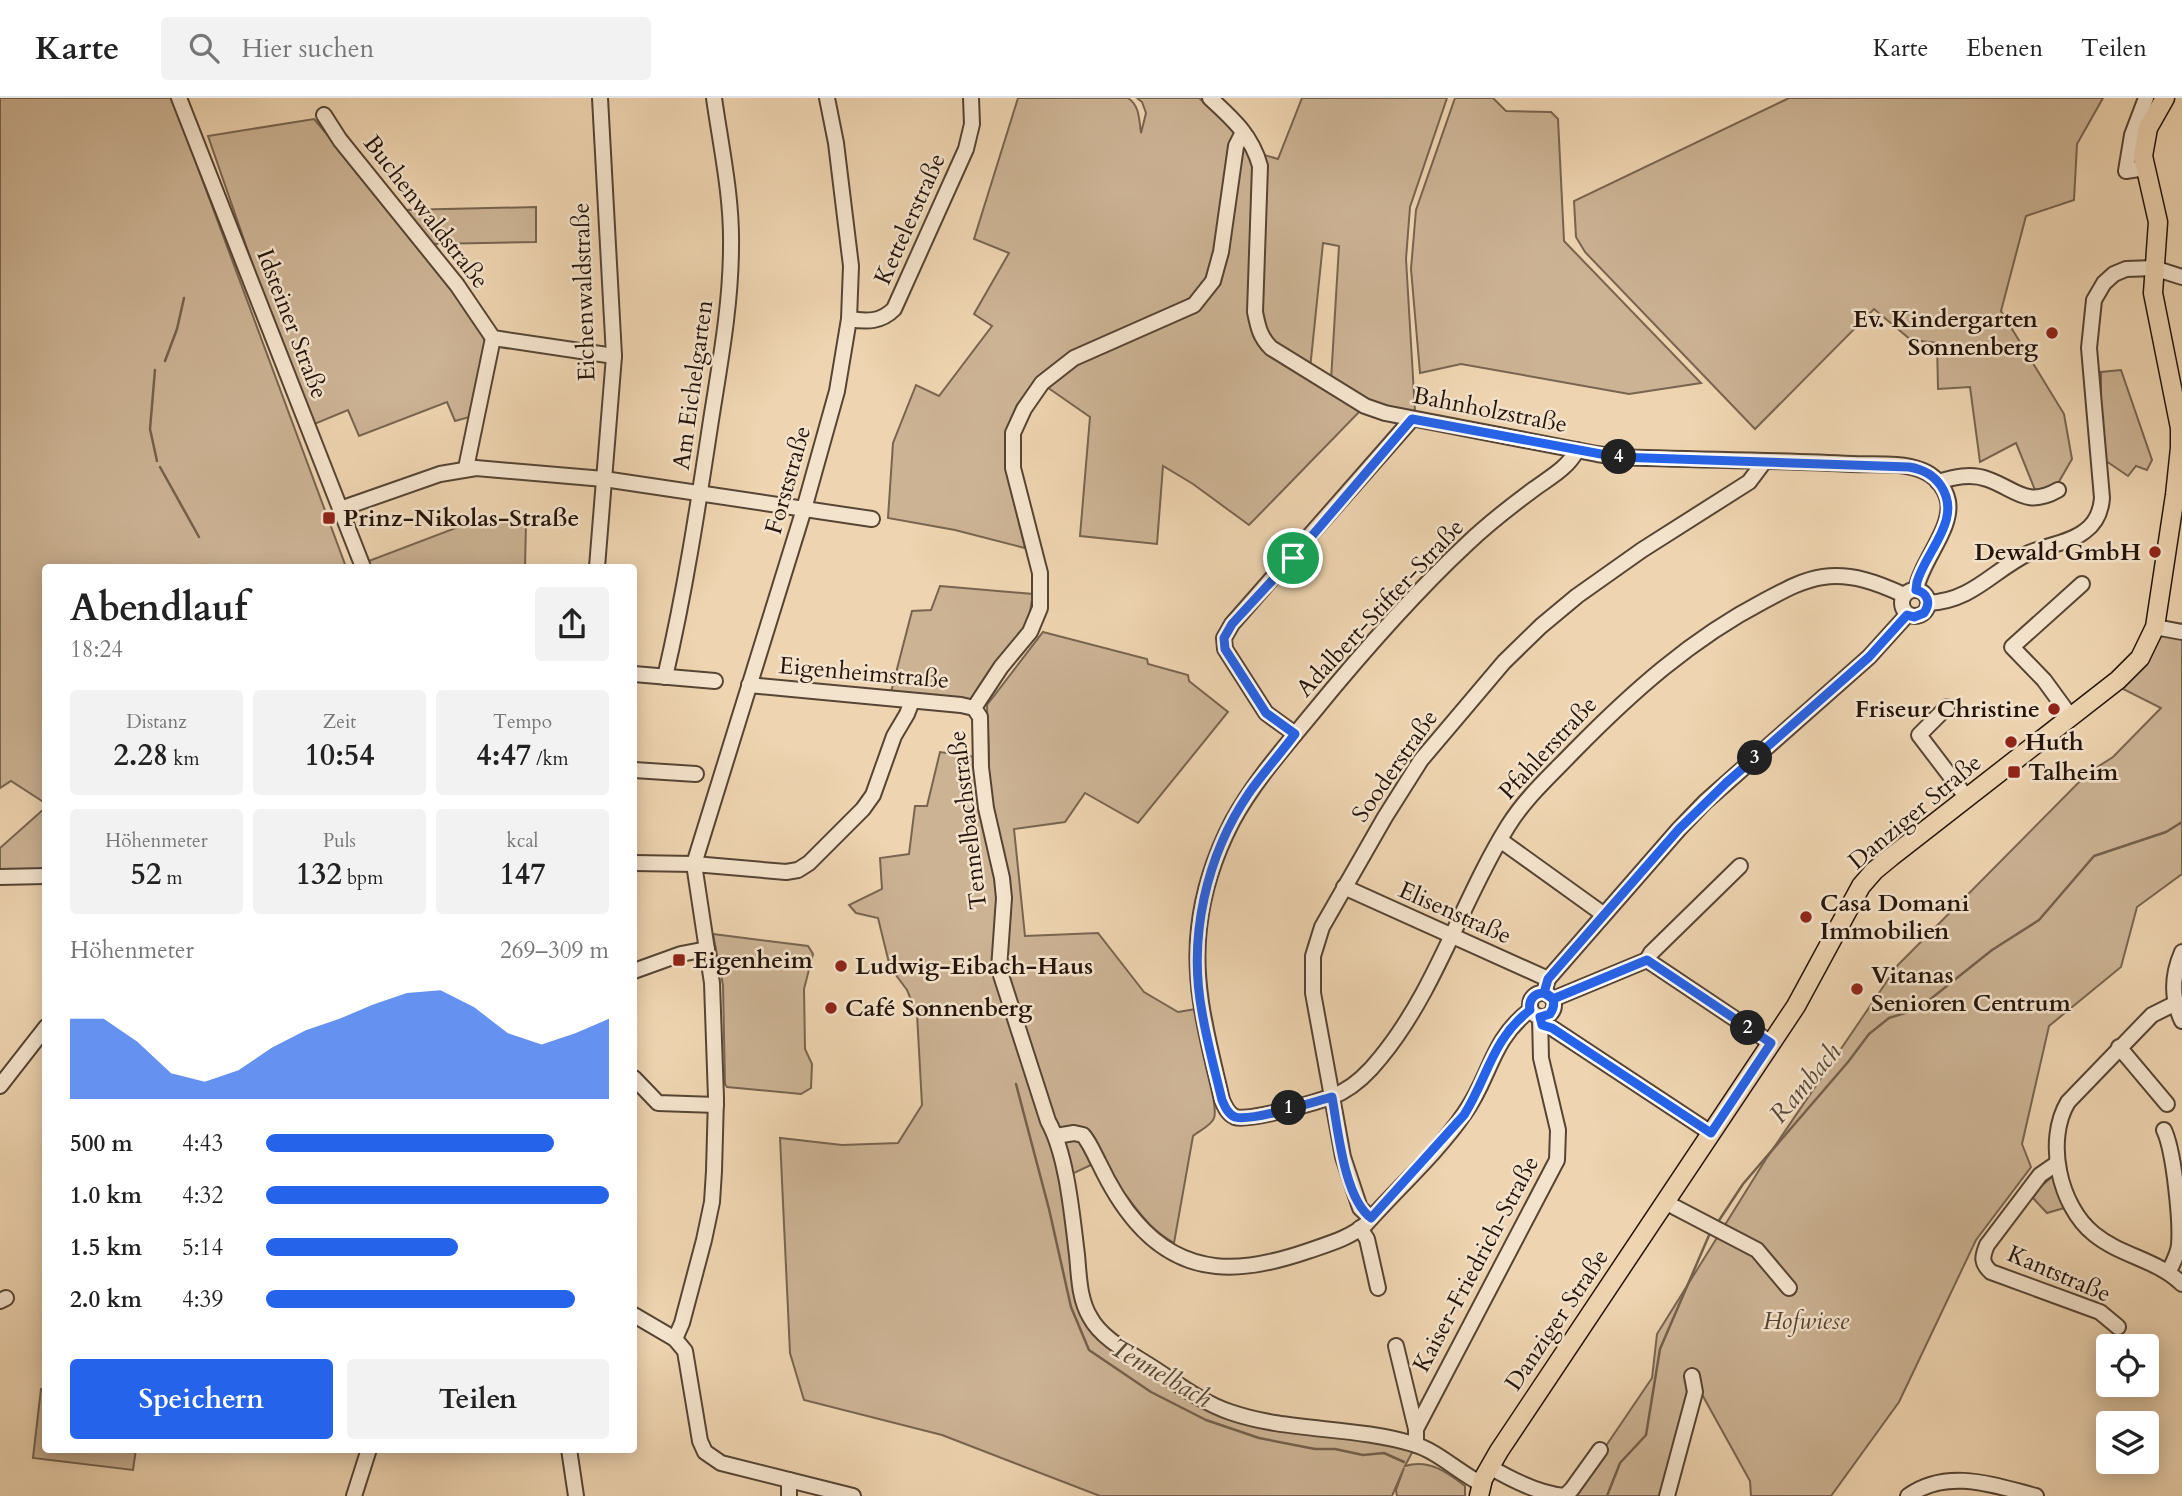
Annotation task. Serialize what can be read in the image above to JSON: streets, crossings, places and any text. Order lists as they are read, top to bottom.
{
  "streets": {
    "main road": ["Danziger Straße"],
    "street": [
      "Buchenwaldstraße",
      "Kettelerstraße",
      "Eichenwaldstraße",
      "Idsteiner Straße",
      "Am Eichelgarten",
      "Bahnholzstraße",
      "Forststraße",
      "Adalbert-Stifter-Straße",
      "Eigenheimstraße",
      "Pfahlerstraße",
      "Sooderstraße",
      "Tennelbachstraße",
      "Elisenstraße",
      "Kaiser-Friedrich-Straße",
      "Kantstraße"
    ]
  },
  "crossings": [
    ["Kettelerstraße", "Forststraße"],
    ["Bahnholzstraße", "Adalbert-Stifter-Straße"],
    ["Bahnholzstraße", "Sooderstraße"],
    ["Bahnholzstraße", "Tennelbachstraße"],
    ["Forststraße", "Eigenheimstraße"],
    ["Adalbert-Stifter-Straße", "Pfahlerstraße"],
    ["Eigenheimstraße", "Tennelbachstraße"],
    ["Pfahlerstraße", "Sooderstraße"],
    ["Pfahlerstraße", "Elisenstraße"],
    ["Sooderstraße", "Elisenstraße"],
    ["Danziger Straße", "Tennelbachstraße"],
    ["Tennelbachstraße", "Kaiser-Friedrich-Straße"]
  ],
  "water": ["Rambach", "Tennelbach"],
  "parks": ["Hofwiese"],
  "places": {
    "other": [
      "Ev. Kindergarten Sonnenberg",
      "Dewald GmbH",
      "Friseur Christine",
      "Huth",
      "Casa Domani Immobilien",
      "Ludwig-Eibach-Haus",
      "Vitanas Senioren Centrum",
      "Café Sonnenberg"
    ],
    "transit": ["Prinz-Nikolas-Straße", "Talheim", "Eigenheim"]
  },
  "page": {
    "header": "Karte",
    "search": "Hier suchen",
    "nav": ["Karte", "Ebenen", "Teilen"],
    "pins": [
      "4",
      "3",
      "2",
      "1"
    ],
    "heading": ["Abendlauf", "18:24"],
    "stats": [
      ["Distanz", "2.28 km"],
      ["Zeit", "10:54"],
      ["Tempo", "4:47 /km"],
      ["Höhenmeter", "52 m"],
      ["Puls", "132 bpm"],
      ["kcal", "147"]
    ],
    "chart": ["Höhenmeter", "269–309 m"],
    "list": [
      {
        "name": "500 m",
        "note": "4:43"
      },
      {
        "name": "1.0 km",
        "note": "4:32"
      },
      {
        "name": "1.5 km",
        "note": "5:14"
      },
      {
        "name": "2.0 km",
        "note": "4:39"
      }
    ],
    "buttons": ["Speichern", "Teilen"]
  }
}
